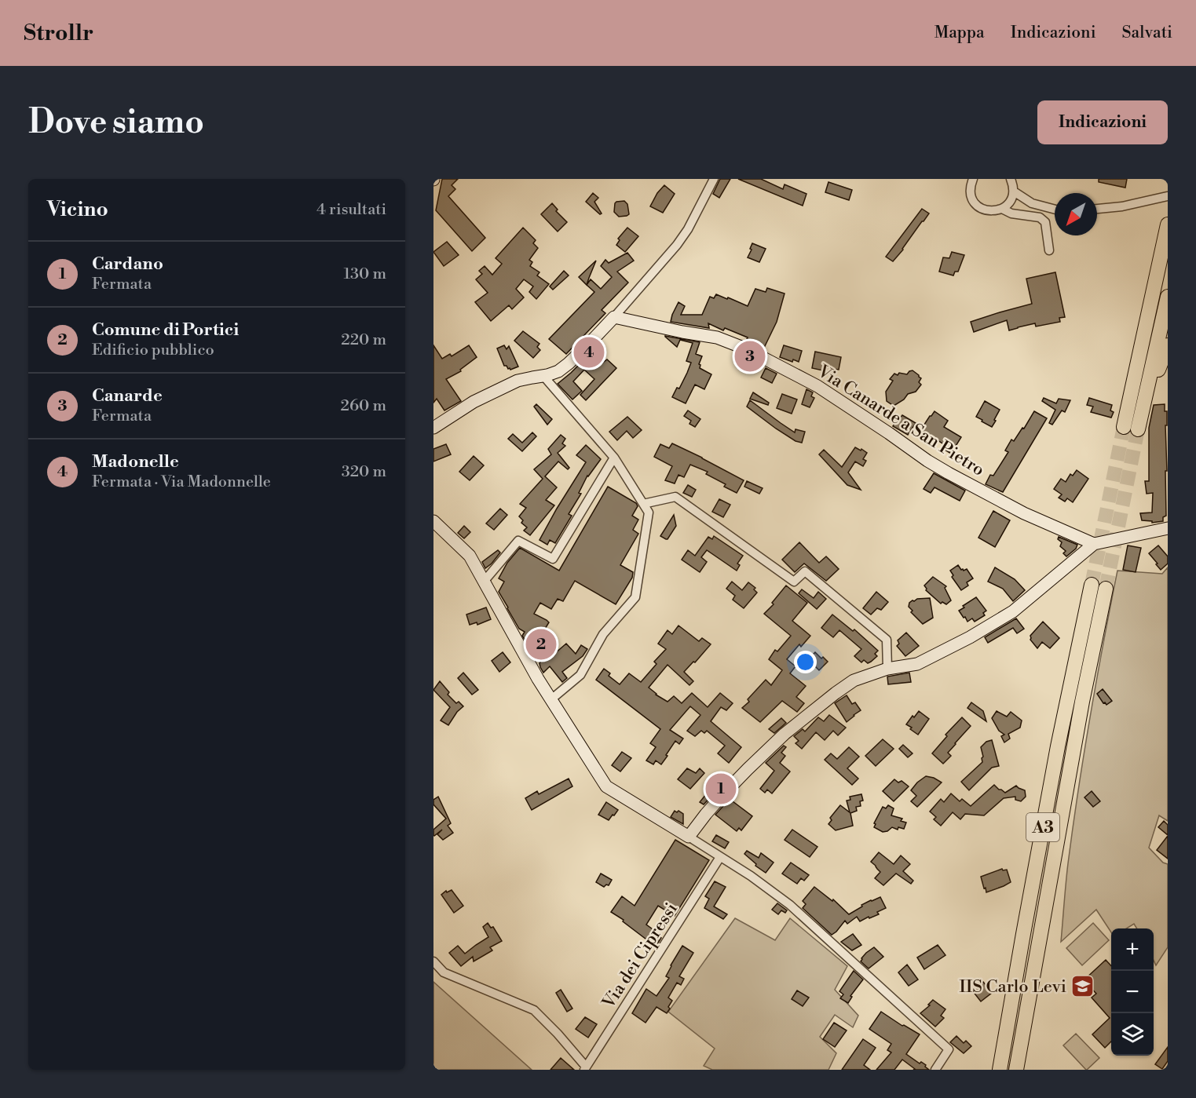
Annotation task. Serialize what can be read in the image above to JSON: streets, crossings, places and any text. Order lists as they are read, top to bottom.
{
  "streets": {
    "highway": ["A3"],
    "street": ["Via Canarde a San Pietro", "Via dei Cipressi"]
  },
  "places": {
    "school or university": ["IIS Carlo Levi"]
  },
  "north": "bottom left",
  "page": {
    "header": "Strollr",
    "nav": ["Mappa", "Indicazioni", "Salvati"],
    "buttons": "Indicazioni",
    "title": "Dove siamo",
    "heading": ["Vicino", "4 risultati"],
    "list": [
      {
        "mark": "1",
        "name": "Cardano",
        "note": "Fermata",
        "value": "130 m"
      },
      {
        "mark": "2",
        "name": "Comune di Portici",
        "note": "Edificio pubblico",
        "value": "220 m"
      },
      {
        "mark": "3",
        "name": "Canarde",
        "note": "Fermata",
        "value": "260 m"
      },
      {
        "mark": "4",
        "name": "Madonelle",
        "note": "Fermata · Via Madonnelle",
        "value": "320 m"
      }
    ],
    "pins": [
      "4",
      "3",
      "2",
      "1"
    ],
    "map_buttons": ["+", "−"]
  }
}
